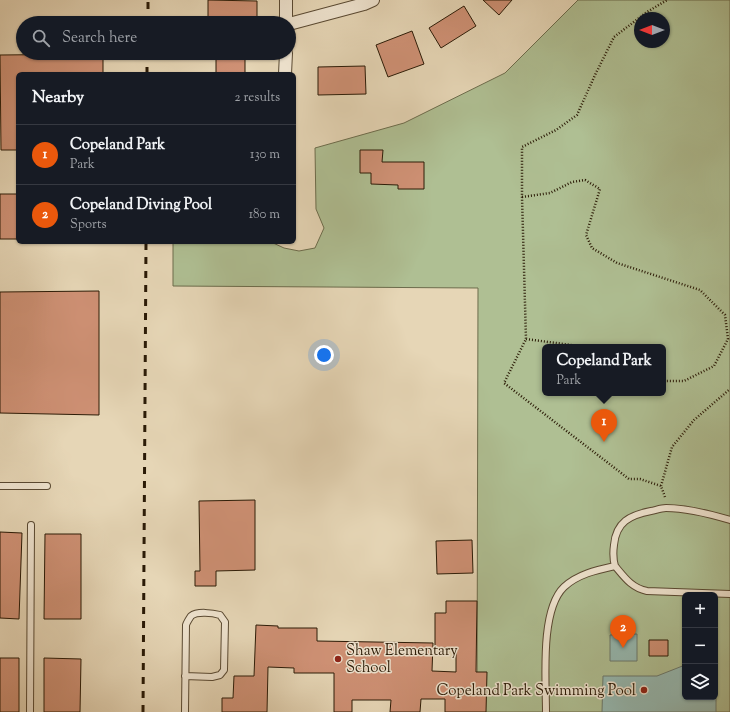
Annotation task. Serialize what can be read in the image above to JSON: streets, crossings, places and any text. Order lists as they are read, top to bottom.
{
  "places": ["Shaw Elementary School", "Copeland Park Swimming Pool"],
  "north": "left",
  "page": {
    "search": "Search here",
    "heading": ["Nearby", "2 results"],
    "list": [
      {
        "mark": "1",
        "name": "Copeland Park",
        "note": "Park",
        "value": "130 m"
      },
      {
        "mark": "2",
        "name": "Copeland Diving Pool",
        "note": "Sports",
        "value": "180 m"
      }
    ],
    "popup": ["Copeland Park", "Park"],
    "pins": ["1", "2"],
    "map_buttons": ["+", "−"]
  }
}
